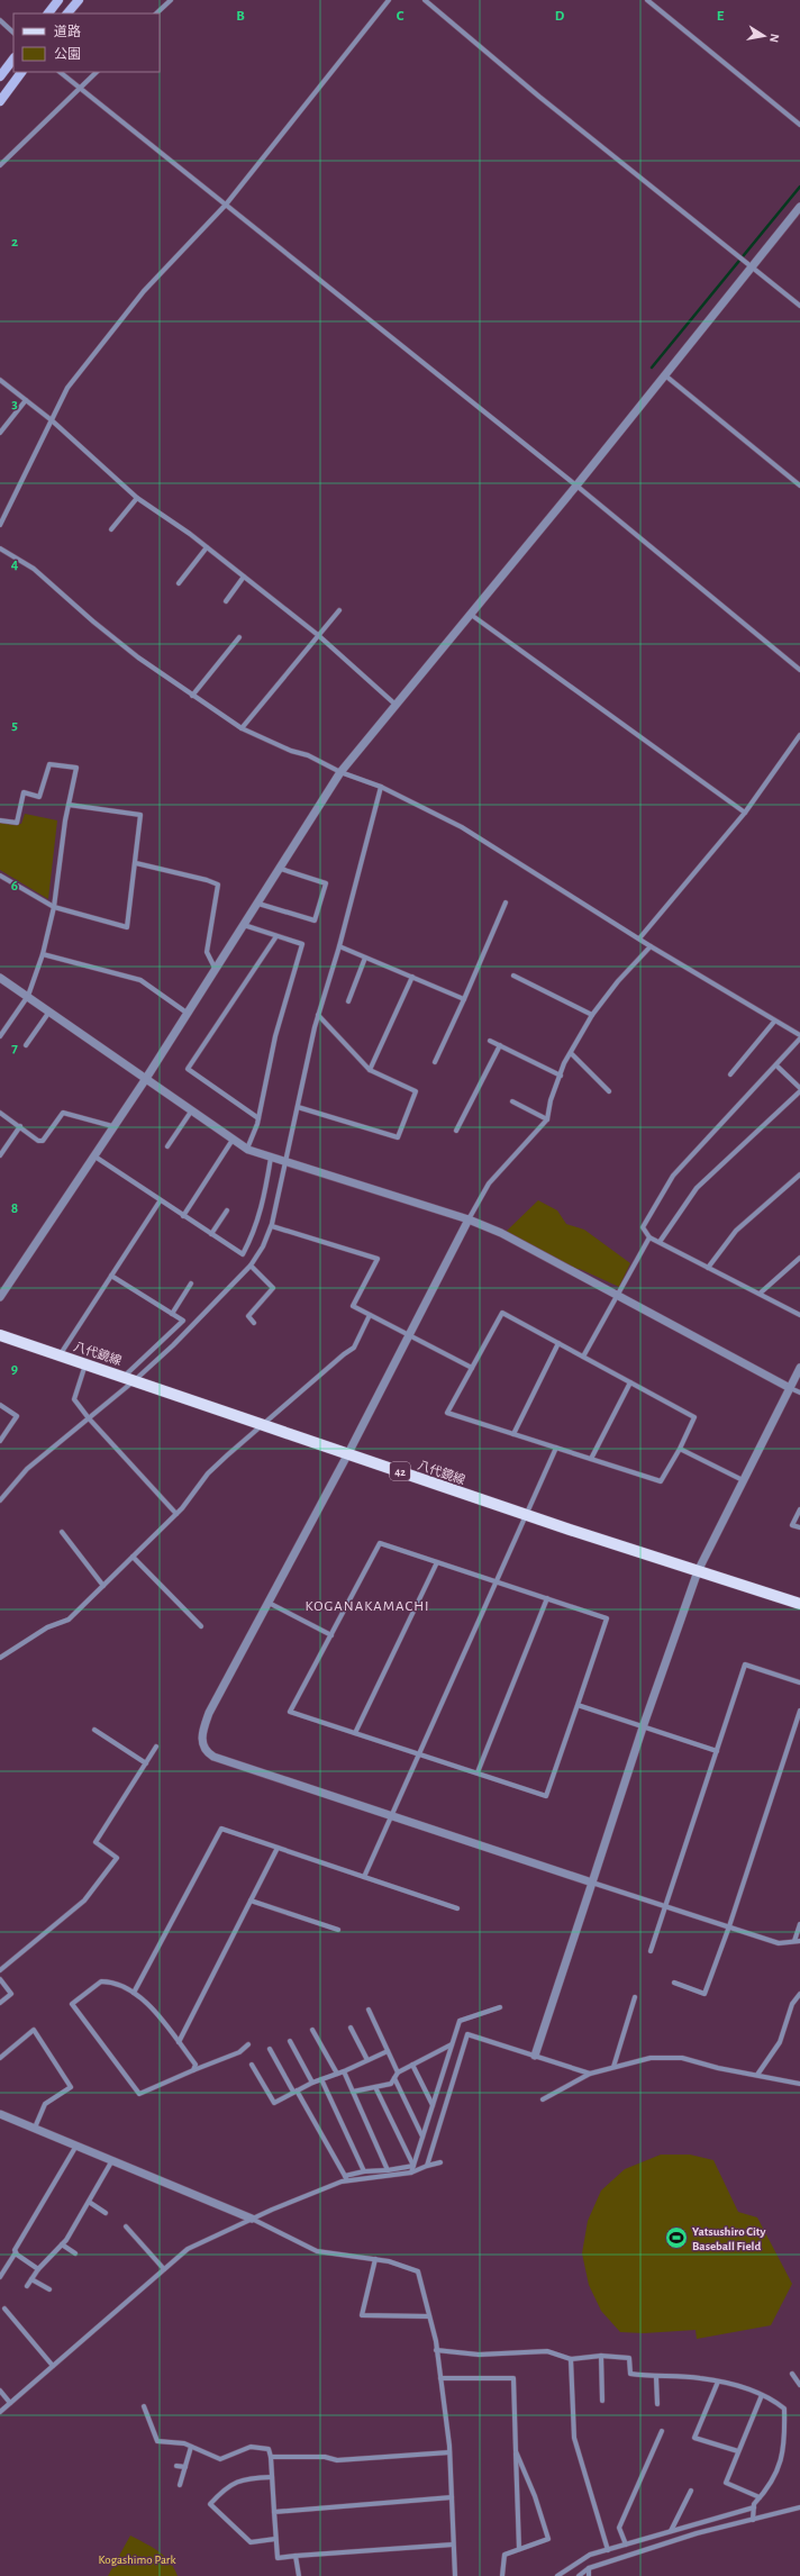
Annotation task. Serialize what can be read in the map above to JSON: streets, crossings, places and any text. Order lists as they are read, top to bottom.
{
  "streets": {
    "main road": ["八代鏡線", "42"]
  },
  "districts": ["KOGANAKAMACHI"],
  "parks": ["Kogashimo Park"],
  "places": {
    "sports": ["Yatsushiro City Baseball Field"]
  },
  "legend": ["道路", "公園"],
  "north": "right",
  "grid": {
    "columns": [
      "B",
      "C",
      "D",
      "E"
    ],
    "rows": [
      "2",
      "3",
      "4",
      "5",
      "6",
      "7",
      "8",
      "9"
    ]
  }
}
